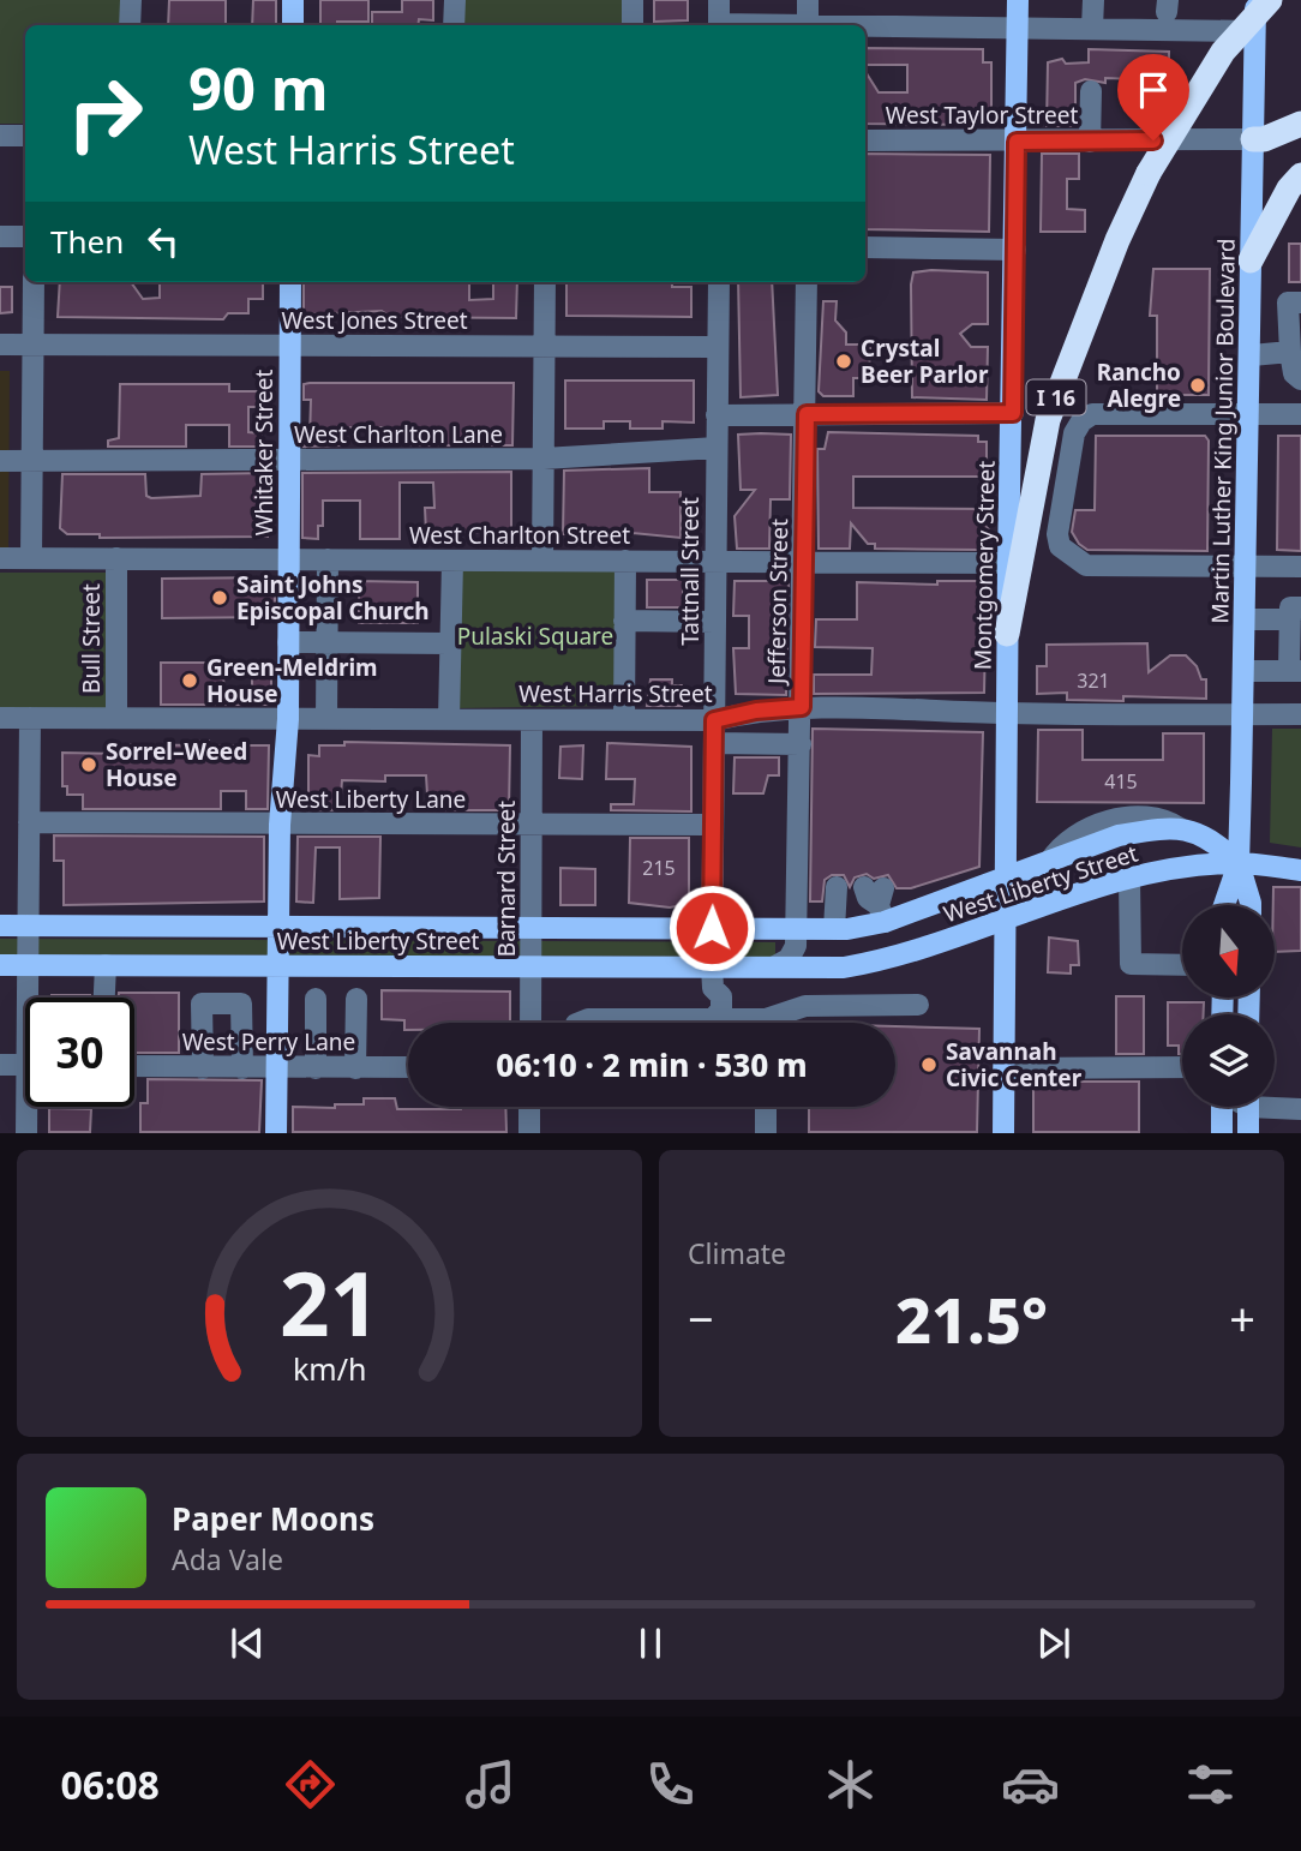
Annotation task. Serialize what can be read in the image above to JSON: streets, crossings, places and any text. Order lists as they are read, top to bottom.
{
  "streets": {
    "highway": ["I 16"],
    "main road": [
      "Martin Luther King Junior Boulevard",
      "Whitaker Street",
      "Montgomery Street",
      "West Liberty Street"
    ],
    "street": [
      "West Taylor Street",
      "West Jones Street",
      "West Charlton Lane",
      "West Charlton Street",
      "Tattnall Street",
      "Jefferson Street",
      "Bull Street",
      "West Harris Street",
      "West Liberty Lane",
      "Barnard Street",
      "West Perry Lane"
    ]
  },
  "crossings": [
    ["West Taylor Street", "Martin Luther King Junior Boulevard"],
    ["West Taylor Street", "Montgomery Street"],
    ["West Jones Street", "Whitaker Street"],
    ["West Jones Street", "Tattnall Street"],
    ["I 16", "Montgomery Street"],
    ["Martin Luther King Junior Boulevard", "West Harris Street"],
    ["Martin Luther King Junior Boulevard", "West Liberty Street"],
    ["West Charlton Lane", "Whitaker Street"],
    ["West Charlton Lane", "Tattnall Street"],
    ["Whitaker Street", "West Charlton Street"],
    ["Whitaker Street", "West Harris Street"],
    ["Whitaker Street", "West Liberty Lane"],
    ["Whitaker Street", "West Liberty Street"],
    ["Whitaker Street", "West Perry Lane"],
    ["West Charlton Street", "Montgomery Street"],
    ["West Charlton Street", "Tattnall Street"],
    ["West Charlton Street", "Jefferson Street"],
    ["West Charlton Street", "Bull Street"],
    ["Montgomery Street", "West Harris Street"],
    ["Montgomery Street", "West Liberty Street"],
    ["Tattnall Street", "West Harris Street"],
    ["Tattnall Street", "West Liberty Lane"],
    ["Tattnall Street", "West Liberty Street"],
    ["Jefferson Street", "West Harris Street"],
    ["Jefferson Street", "West Liberty Street"],
    ["Bull Street", "West Harris Street"],
    ["West Harris Street", "Barnard Street"],
    ["West Liberty Lane", "Barnard Street"],
    ["Barnard Street", "West Liberty Street"]
  ],
  "parks": ["Pulaski Square"],
  "places": [
    "Crystal Beer Parlor",
    "Rancho Alegre",
    "Saint Johns Episcopal Church",
    "Green-Meldrim House",
    "Sorrel–Weed House",
    "Savannah Civic Center"
  ],
  "house_numbers": ["321", "415", "215"],
  "north": "bottom",
  "page": {
    "turn": ["90 m", "West Harris Street"],
    "then": "Then",
    "limit": "30",
    "trip": "06:10 · 2 min · 530 m",
    "tile": "Climate",
    "heat": ["−", "21.5°", "+"],
    "song": ["Paper Moons", "Ada Vale"],
    "tabs": "06:08",
    "gauge": ["21", "km/h"]
  }
}
